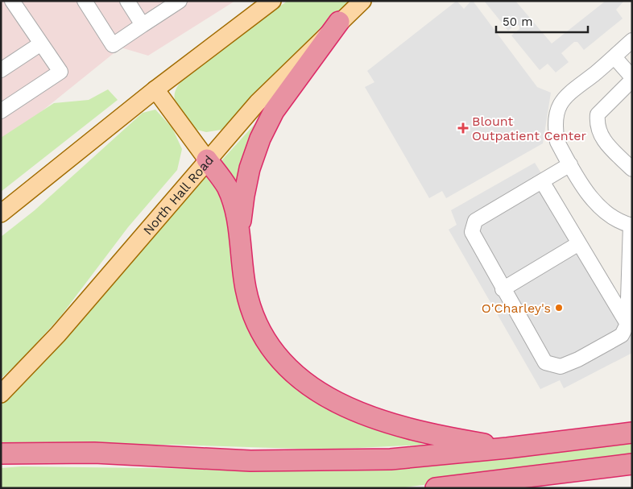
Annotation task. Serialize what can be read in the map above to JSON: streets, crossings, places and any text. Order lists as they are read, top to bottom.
{
  "streets": {
    "main road": ["North Hall Road"]
  },
  "places": {
    "health": ["Blount Outpatient Center"],
    "other": ["O'Charley's"]
  },
  "scale_bar": "50 m"
}
